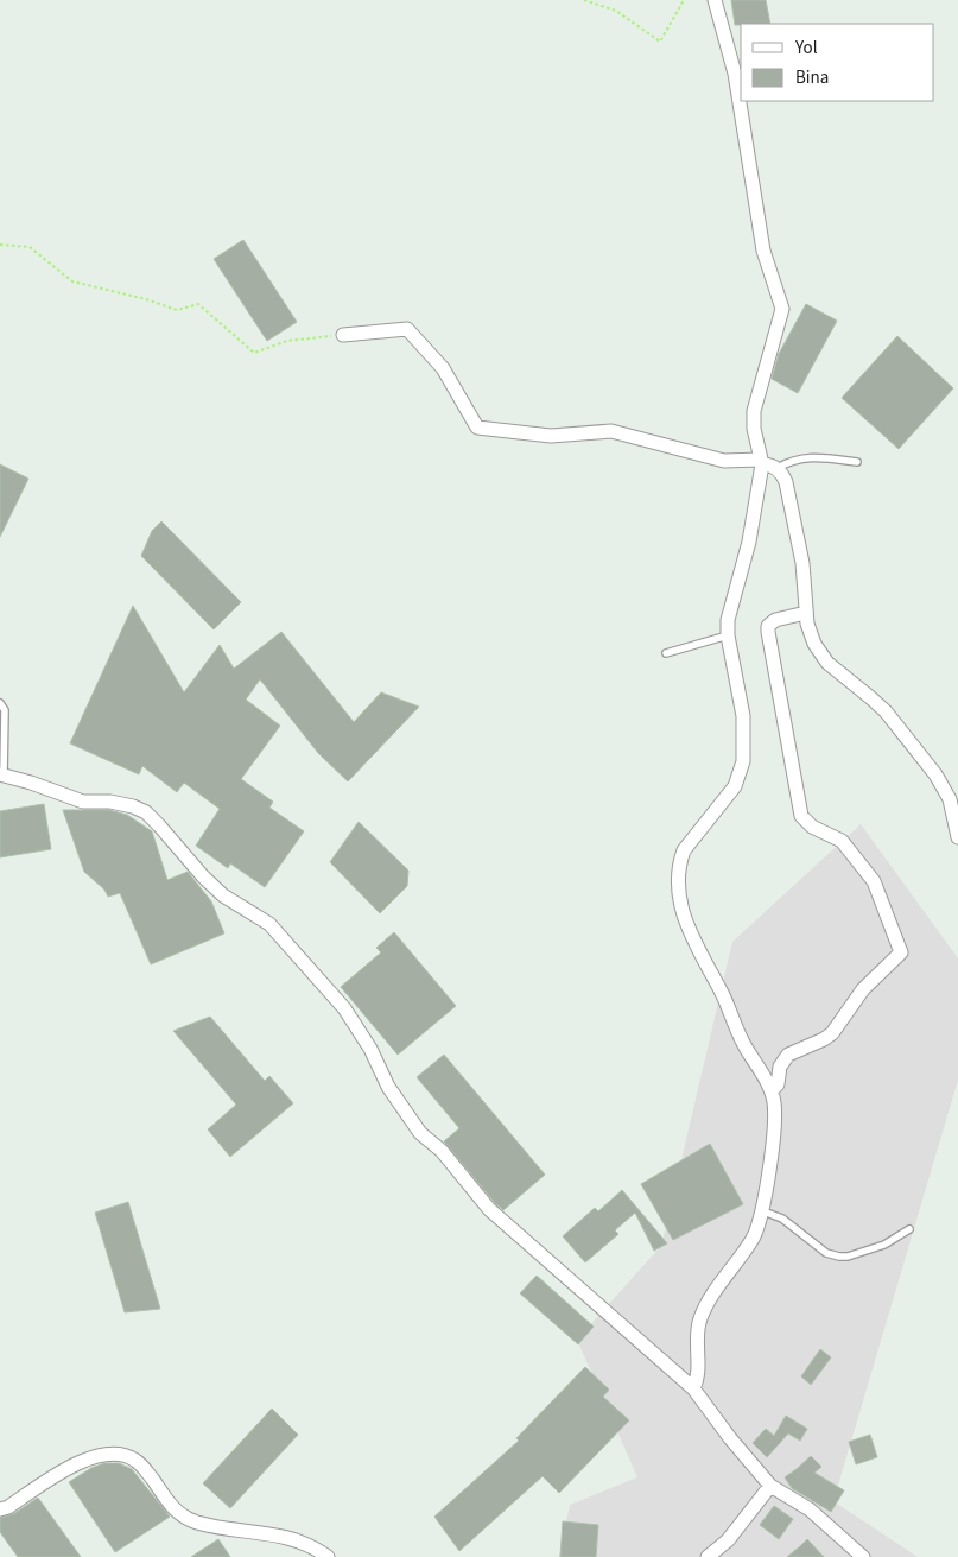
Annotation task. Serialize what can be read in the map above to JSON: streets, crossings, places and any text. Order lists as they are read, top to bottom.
{
  "legend": ["Yol", "Bina"]
}
